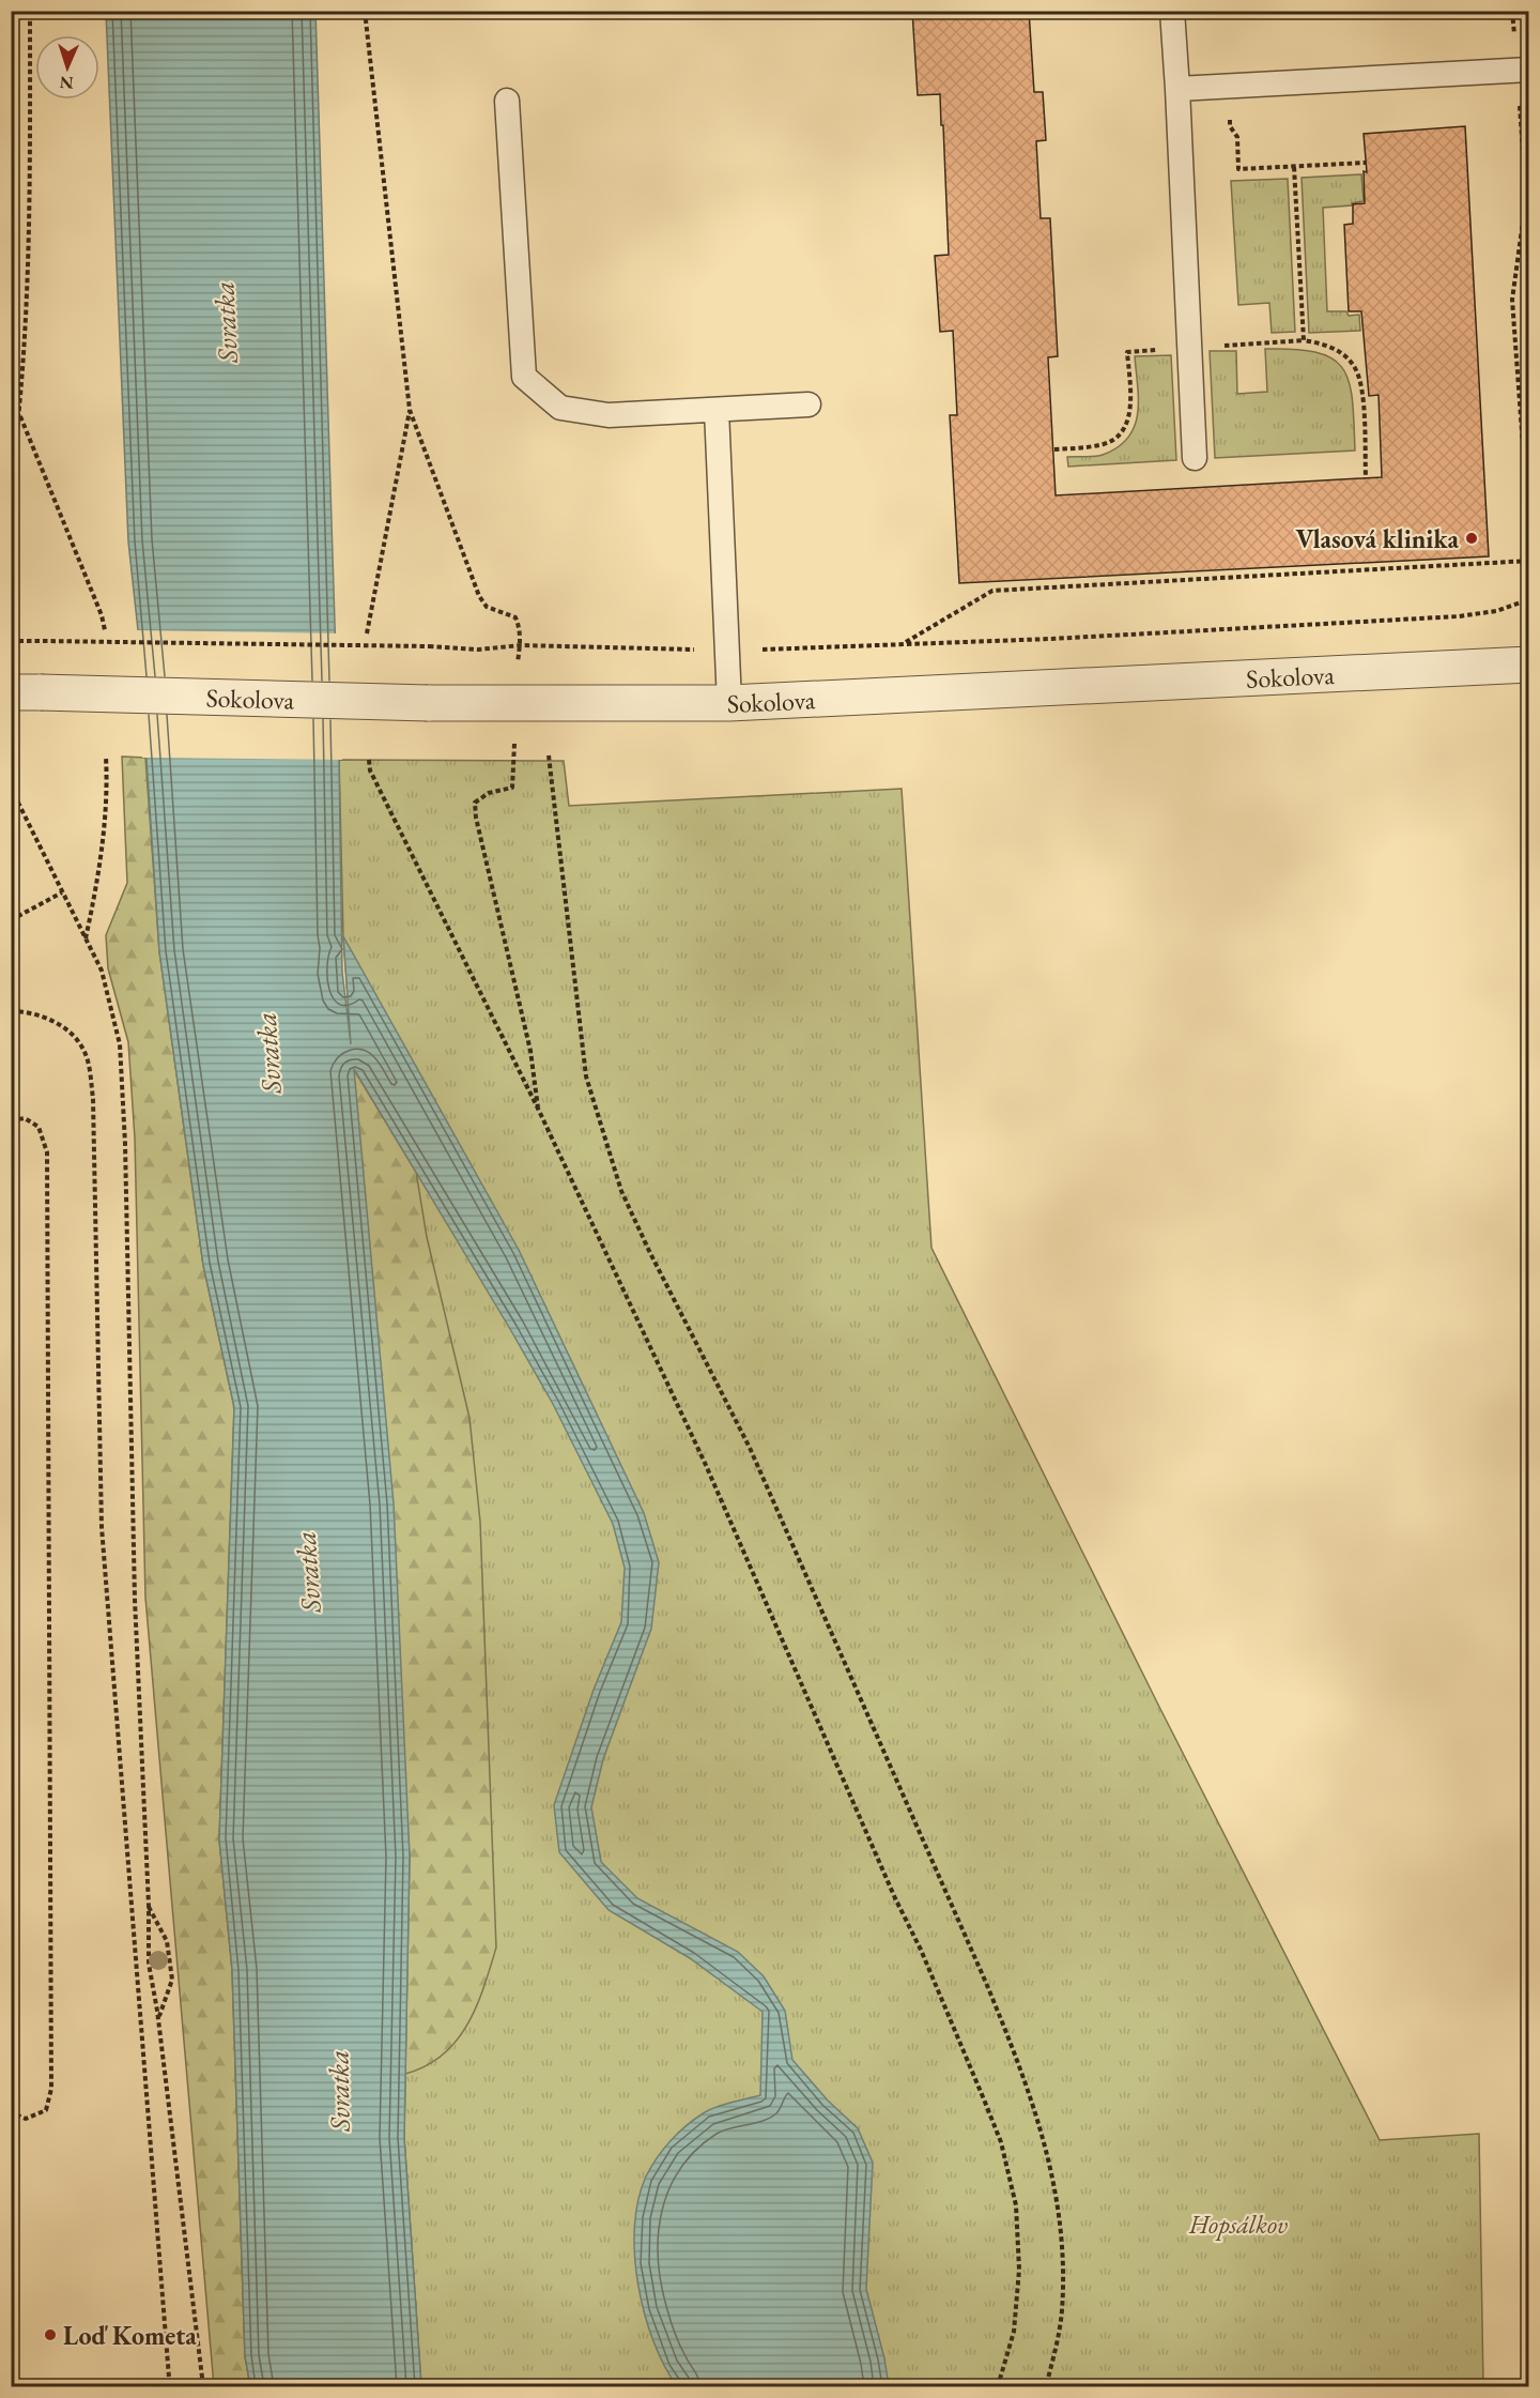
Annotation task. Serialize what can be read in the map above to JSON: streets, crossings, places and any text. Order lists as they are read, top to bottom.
{
  "streets": {
    "street": ["Sokolova"]
  },
  "water": ["Svratka"],
  "parks": ["Hopsálkov"],
  "places": ["Vlasová klinika", "Loď Kometa"],
  "north": "bottom"
}
